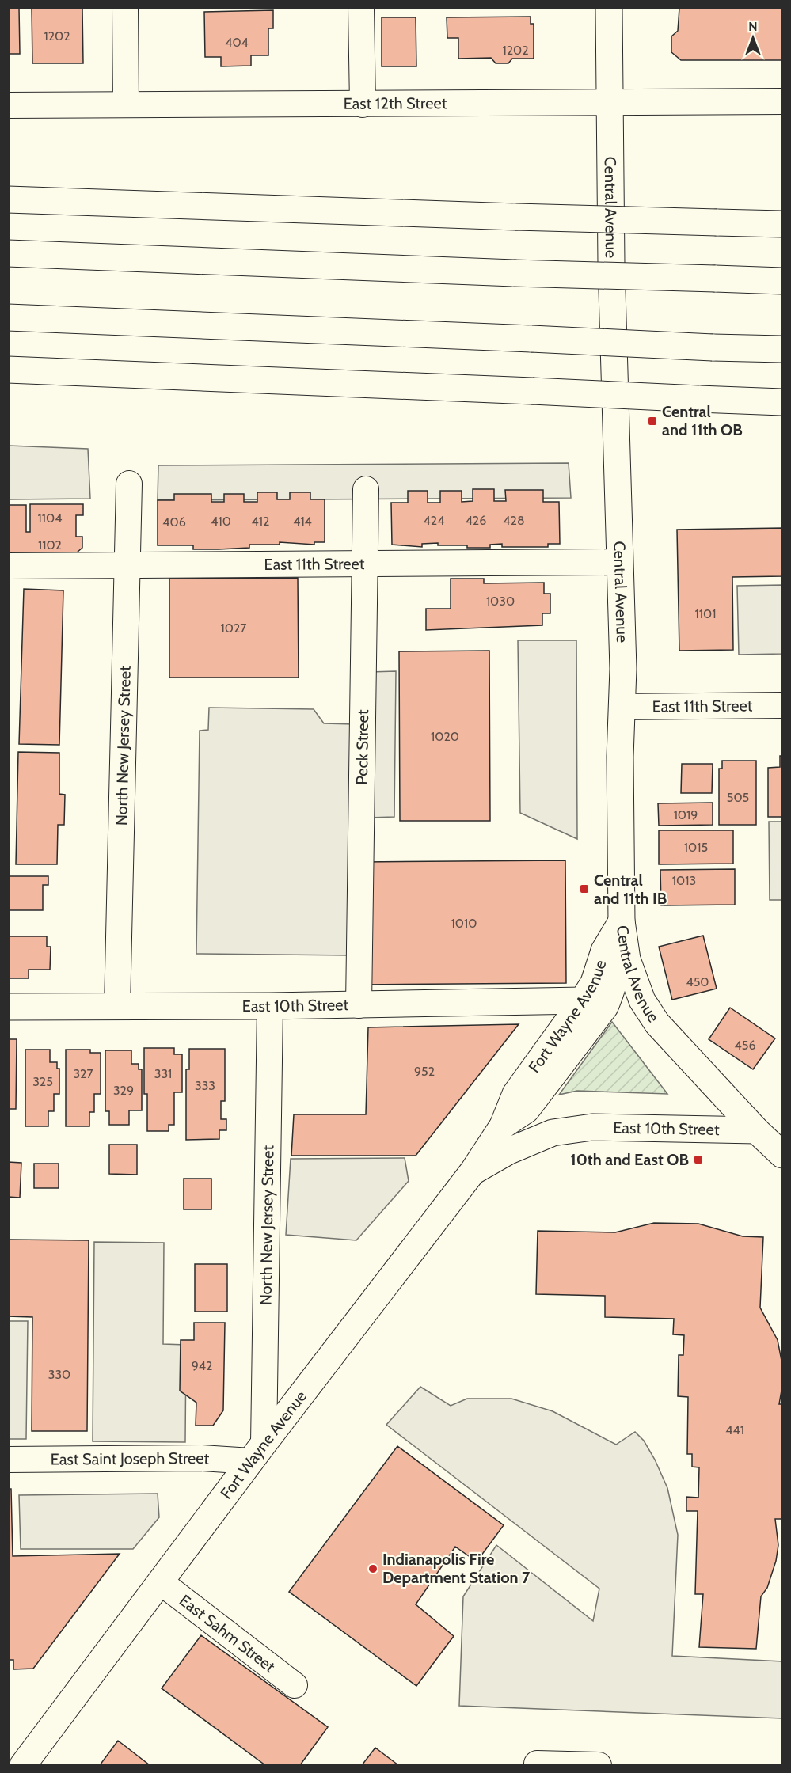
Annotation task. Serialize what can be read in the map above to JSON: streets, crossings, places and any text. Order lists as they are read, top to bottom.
{
  "streets": {
    "main road": ["Central Avenue", "East 10th Street", "Fort Wayne Avenue"],
    "street": [
      "East 12th Street",
      "East 11th Street",
      "North New Jersey Street",
      "Peck Street",
      "East Saint Joseph Street",
      "East Sahm Street"
    ]
  },
  "crossings": [
    ["East 12th Street", "Central Avenue"],
    ["Central Avenue", "East 11th Street"],
    ["Central Avenue", "East 10th Street"],
    ["Central Avenue", "Fort Wayne Avenue"],
    ["East 11th Street", "North New Jersey Street"],
    ["East 11th Street", "Peck Street"],
    ["North New Jersey Street", "East 10th Street"],
    ["North New Jersey Street", "Fort Wayne Avenue"],
    ["North New Jersey Street", "East Saint Joseph Street"],
    ["Peck Street", "East 10th Street"],
    ["East 10th Street", "Fort Wayne Avenue"],
    ["Fort Wayne Avenue", "East Saint Joseph Street"],
    ["Fort Wayne Avenue", "East Sahm Street"]
  ],
  "places": {
    "transit": ["Central and 11th OB", "Central and 11th IB", "10th and East OB"],
    "other": ["Indianapolis Fire Department Station 7"]
  },
  "house_numbers": [
    "1202",
    "404",
    "1202",
    "1104",
    "424",
    "426",
    "428",
    "410",
    "412",
    "414",
    "406",
    "1102",
    "1030",
    "1101",
    "1027",
    "1020",
    "505",
    "1019",
    "1015",
    "1013",
    "1010",
    "450",
    "456",
    "952",
    "327",
    "331",
    "325",
    "333",
    "329",
    "942",
    "330",
    "441"
  ],
  "north": "top"
}
